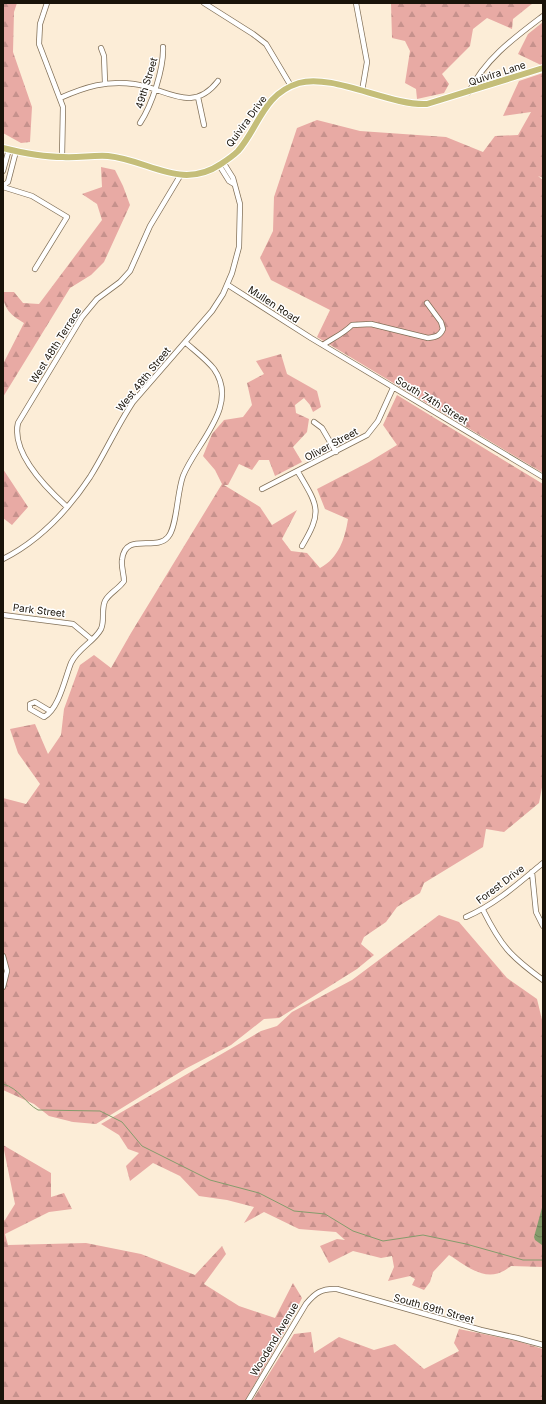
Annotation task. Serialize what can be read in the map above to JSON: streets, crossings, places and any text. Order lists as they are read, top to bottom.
{
  "streets": {
    "main road": ["Quivira Lane", "Quivira Drive"],
    "street": [
      "49th Street",
      "Mullen Road",
      "West 48th Terrace",
      "West 48th Street",
      "South 74th Street",
      "Oliver Street",
      "Park Street",
      "Forest Drive",
      "South 69th Street",
      "Woodend Avenue"
    ]
  },
  "crossings": [
    ["Quivira Lane", "Quivira Drive"],
    ["Quivira Drive", "West 48th Terrace"],
    ["Quivira Drive", "West 48th Street"],
    ["Mullen Road", "West 48th Street"],
    ["Mullen Road", "South 74th Street"],
    ["West 48th Terrace", "West 48th Street"],
    ["South 74th Street", "Oliver Street"],
    ["South 69th Street", "Woodend Avenue"]
  ]
}
